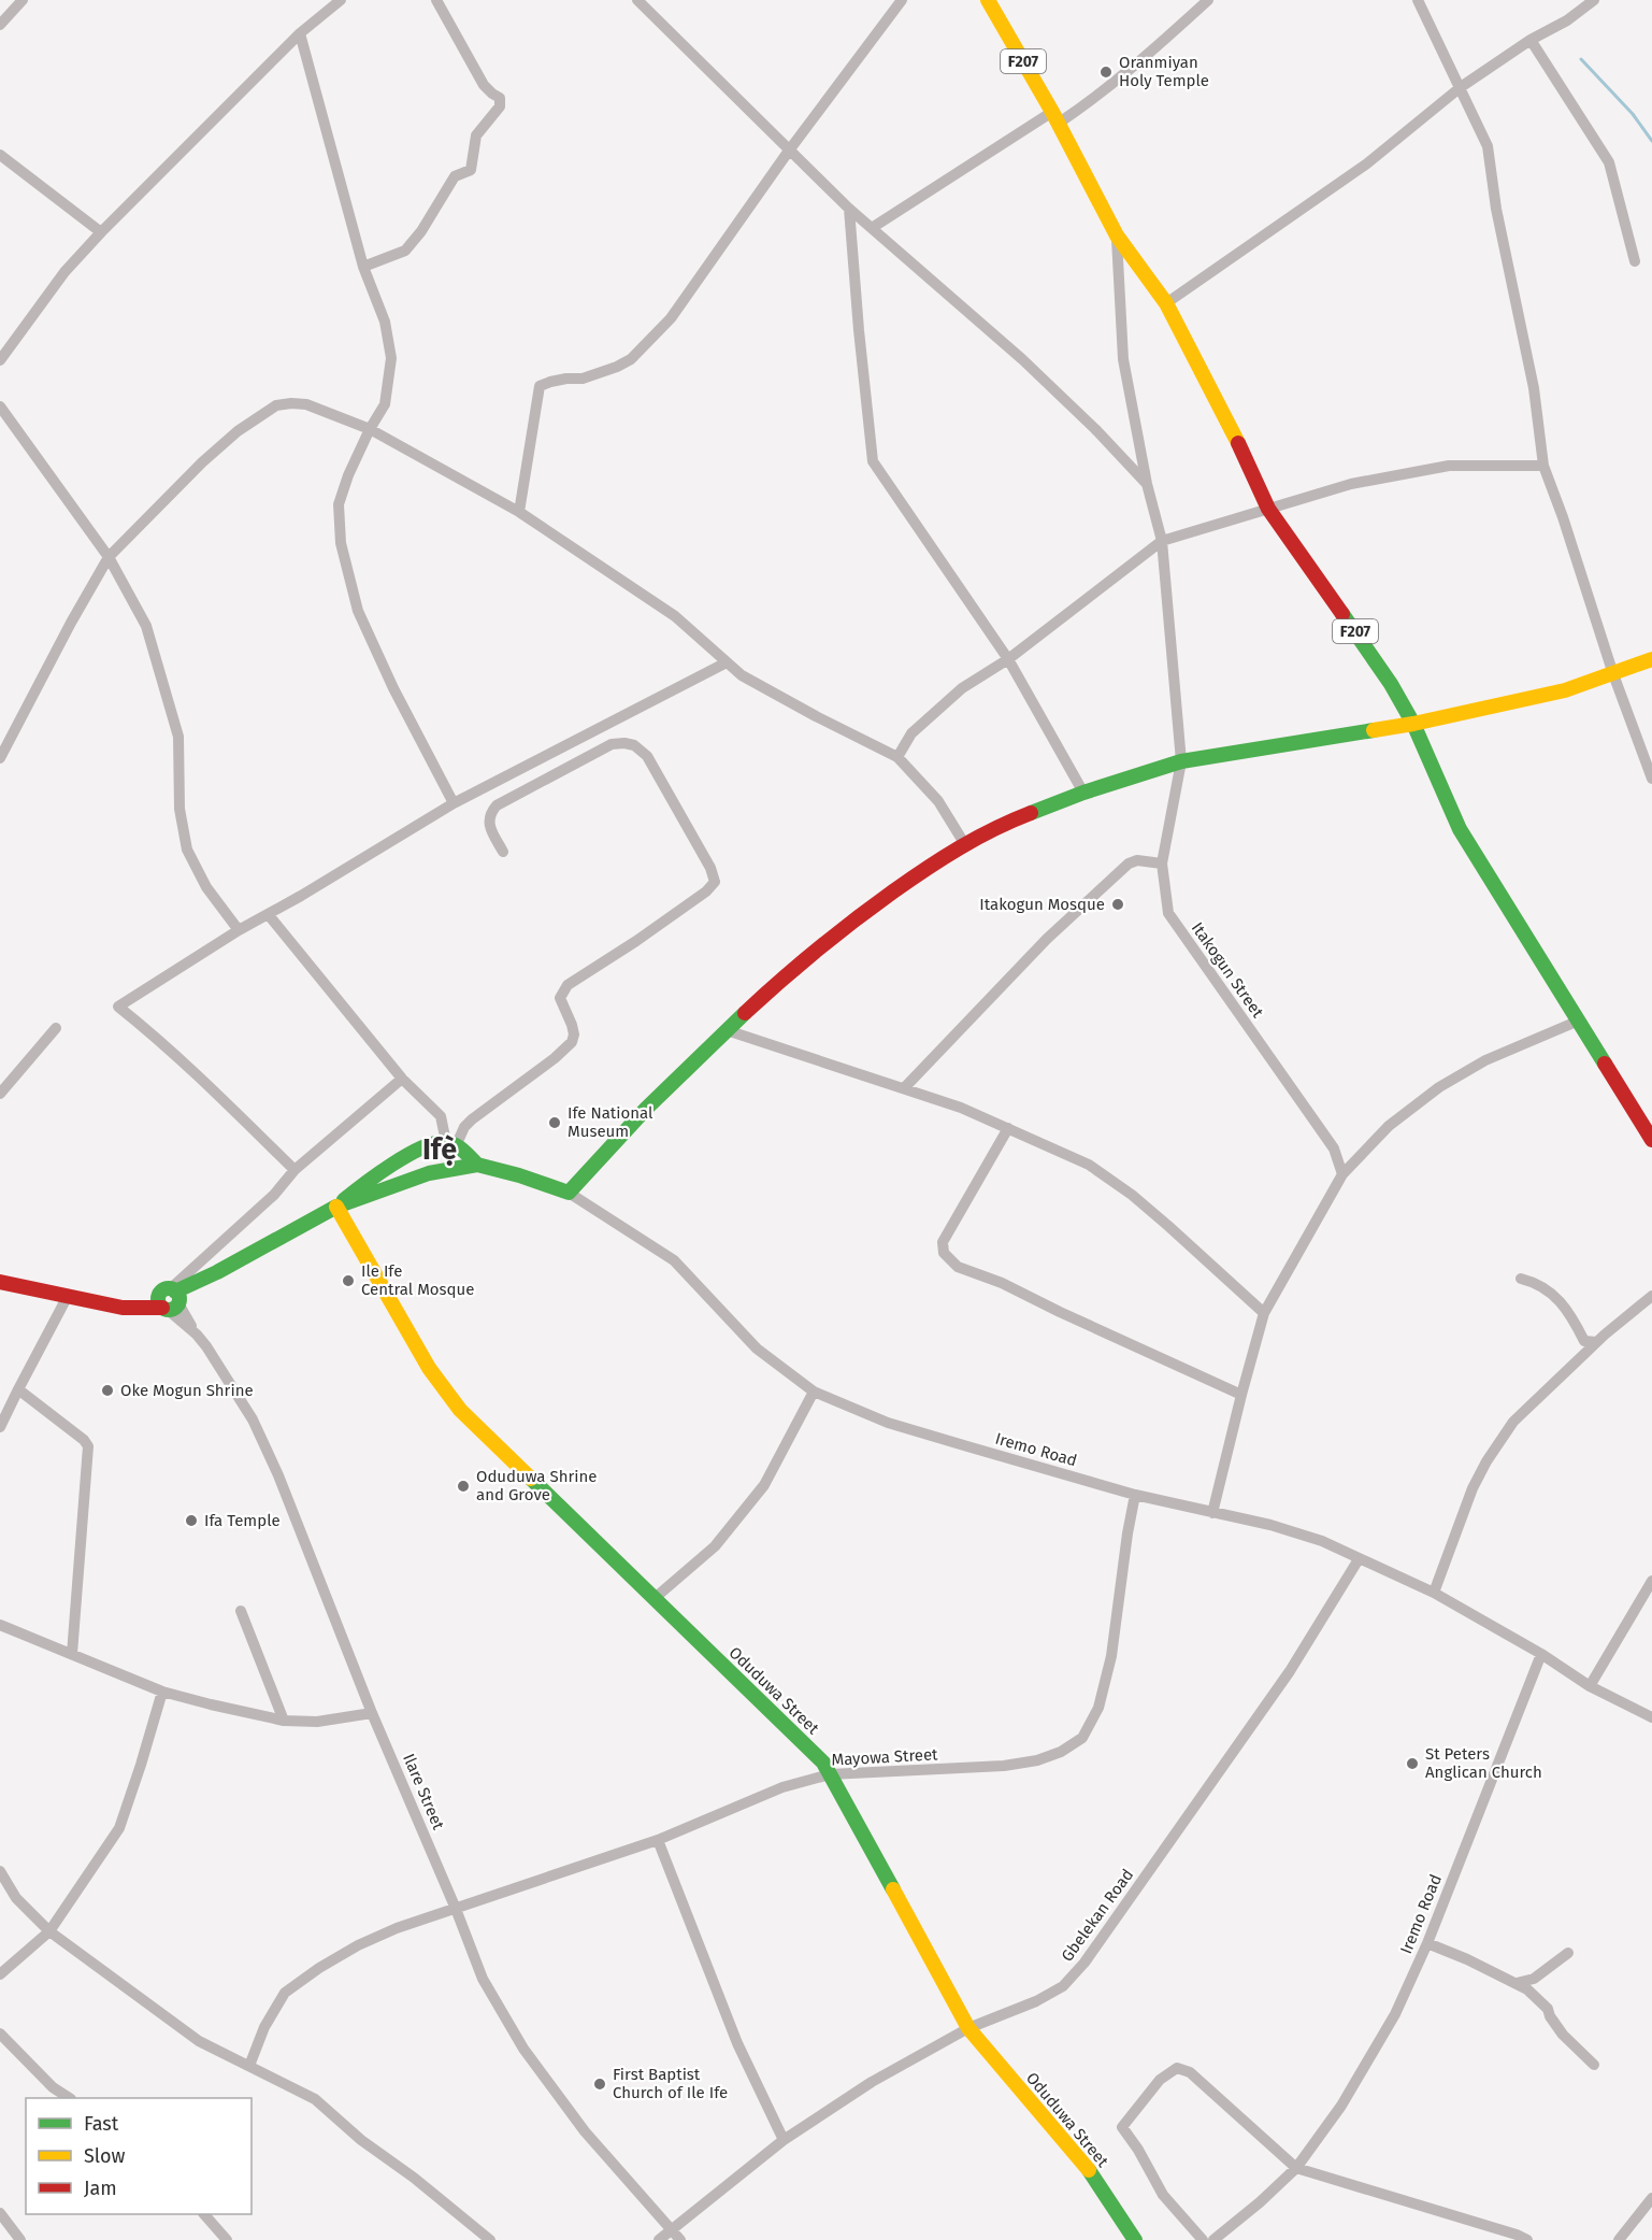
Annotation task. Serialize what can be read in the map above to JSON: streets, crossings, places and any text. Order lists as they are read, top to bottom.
{
  "streets": {
    "street": [
      "F207",
      "Itakogun Street",
      "Iremo Road",
      "Oduduwa Street",
      "Mayowa Street",
      "Ilare Street",
      "Gbelekan Road"
    ]
  },
  "crossings": [
    ["F207", "Itakogun Street"],
    ["Iremo Road", "Mayowa Street"],
    ["Iremo Road", "Gbelekan Road"],
    ["Oduduwa Street", "Mayowa Street"],
    ["Oduduwa Street", "Gbelekan Road"],
    ["Mayowa Street", "Ilare Street"],
    ["Ilare Street", "Gbelekan Road"]
  ],
  "districts": ["Ifẹ̀"],
  "places": [
    "Oranmiyan Holy Temple",
    "Itakogun Mosque",
    "Ife National Museum",
    "Ile Ife Central Mosque",
    "Oke Mogun Shrine",
    "Oduduwa Shrine and Grove",
    "Ifa Temple",
    "St Peters Anglican Church",
    "First Baptist Church of Ile Ife"
  ],
  "legend": ["Fast", "Slow", "Jam"]
}
